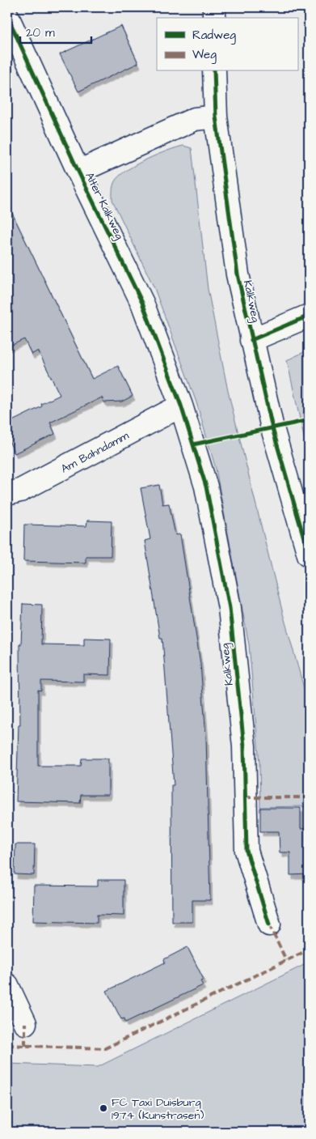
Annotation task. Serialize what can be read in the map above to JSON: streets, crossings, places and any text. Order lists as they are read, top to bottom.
{
  "streets": {
    "street": ["Alter Kalkweg", "Kalkweg", "Am Bahndamm"]
  },
  "crossings": [
    ["Alter Kalkweg", "Kalkweg"],
    ["Alter Kalkweg", "Am Bahndamm"],
    ["Kalkweg", "Am Bahndamm"]
  ],
  "places": ["FC Taxi Duisburg 1974 (Kunstrasen)"],
  "legend": ["Radweg", "Weg"],
  "scale_bar": "20 m"
}
